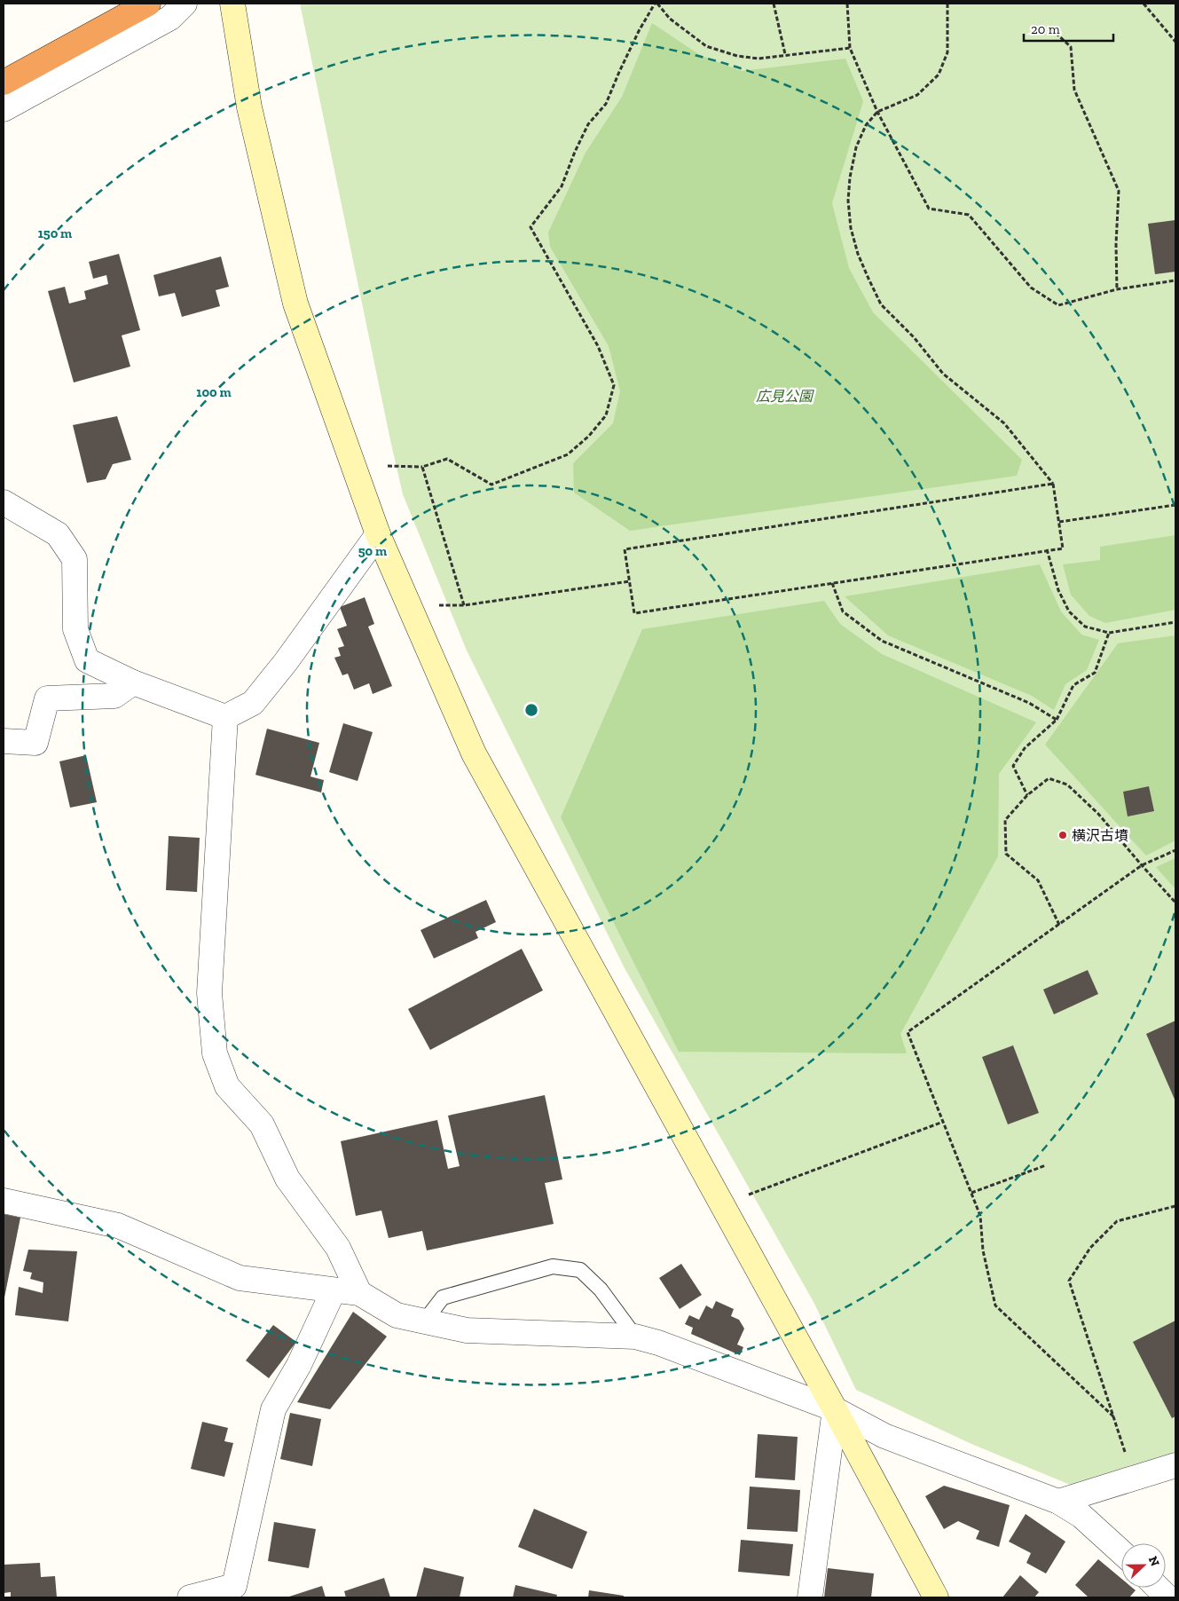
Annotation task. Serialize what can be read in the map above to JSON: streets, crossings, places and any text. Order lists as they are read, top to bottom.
{
  "parks": ["広見公園"],
  "places": ["横沢古墳"],
  "scale_bar": "20 m",
  "north": "right",
  "rings": ["150 m", "100 m", "50 m"]
}
